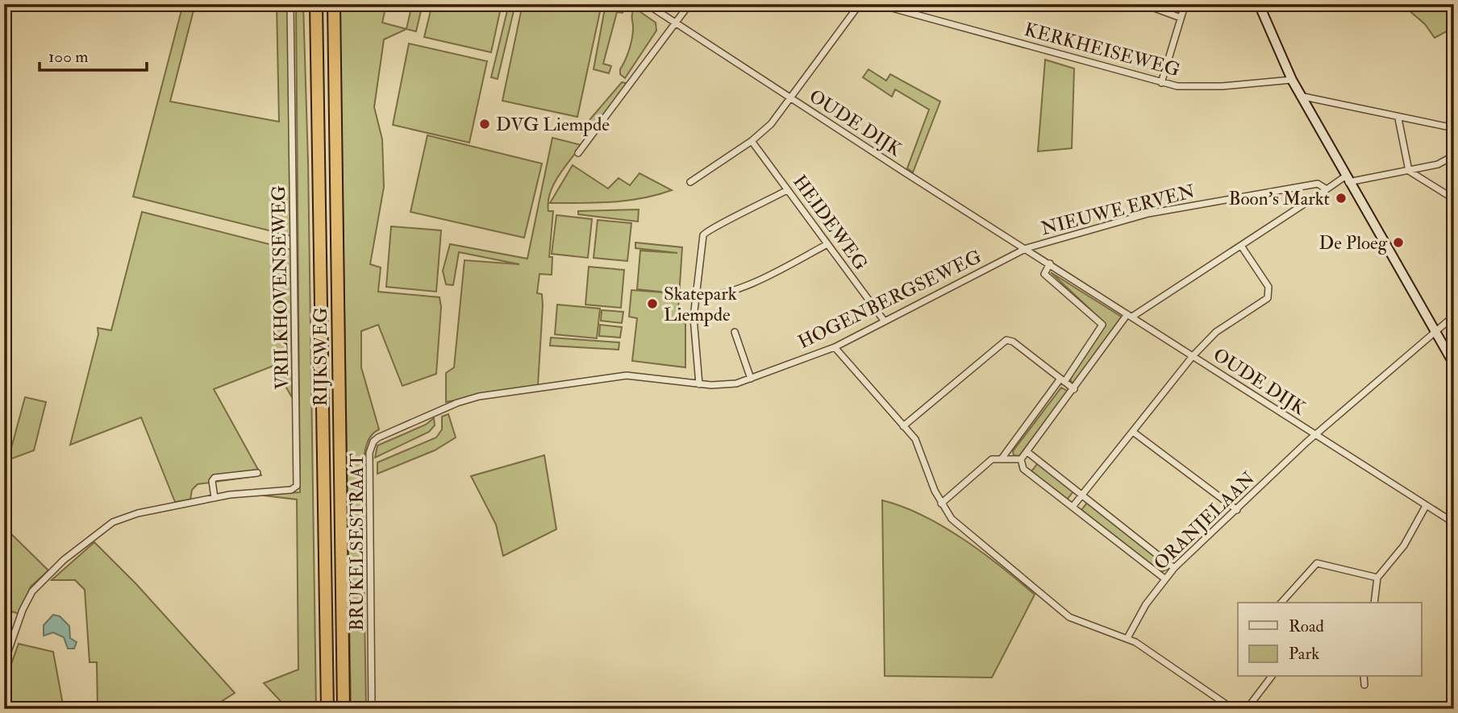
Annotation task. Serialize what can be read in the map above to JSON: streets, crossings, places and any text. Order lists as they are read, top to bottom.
{
  "streets": {
    "highway": ["RIJKSWEG"],
    "street": [
      "KERKHEISEWEG",
      "OUDE DIJK",
      "NIEUWE ERVEN",
      "HEIDEWEG",
      "VRILKHOVENSEWEG",
      "HOGENBERGSEWEG",
      "ORANJELAAN",
      "BRUKELSESTRAAT"
    ]
  },
  "crossings": [
    ["OUDE DIJK", "NIEUWE ERVEN"],
    ["OUDE DIJK", "HOGENBERGSEWEG"],
    ["OUDE DIJK", "ORANJELAAN"],
    ["NIEUWE ERVEN", "HOGENBERGSEWEG"],
    ["HEIDEWEG", "HOGENBERGSEWEG"],
    ["HOGENBERGSEWEG", "BRUKELSESTRAAT"]
  ],
  "places": [
    "DVG Liempde",
    "Boon's Markt",
    "De Ploeg",
    "Skatepark Liempde"
  ],
  "legend": ["Road", "Park"],
  "scale_bar": "100 m"
}
